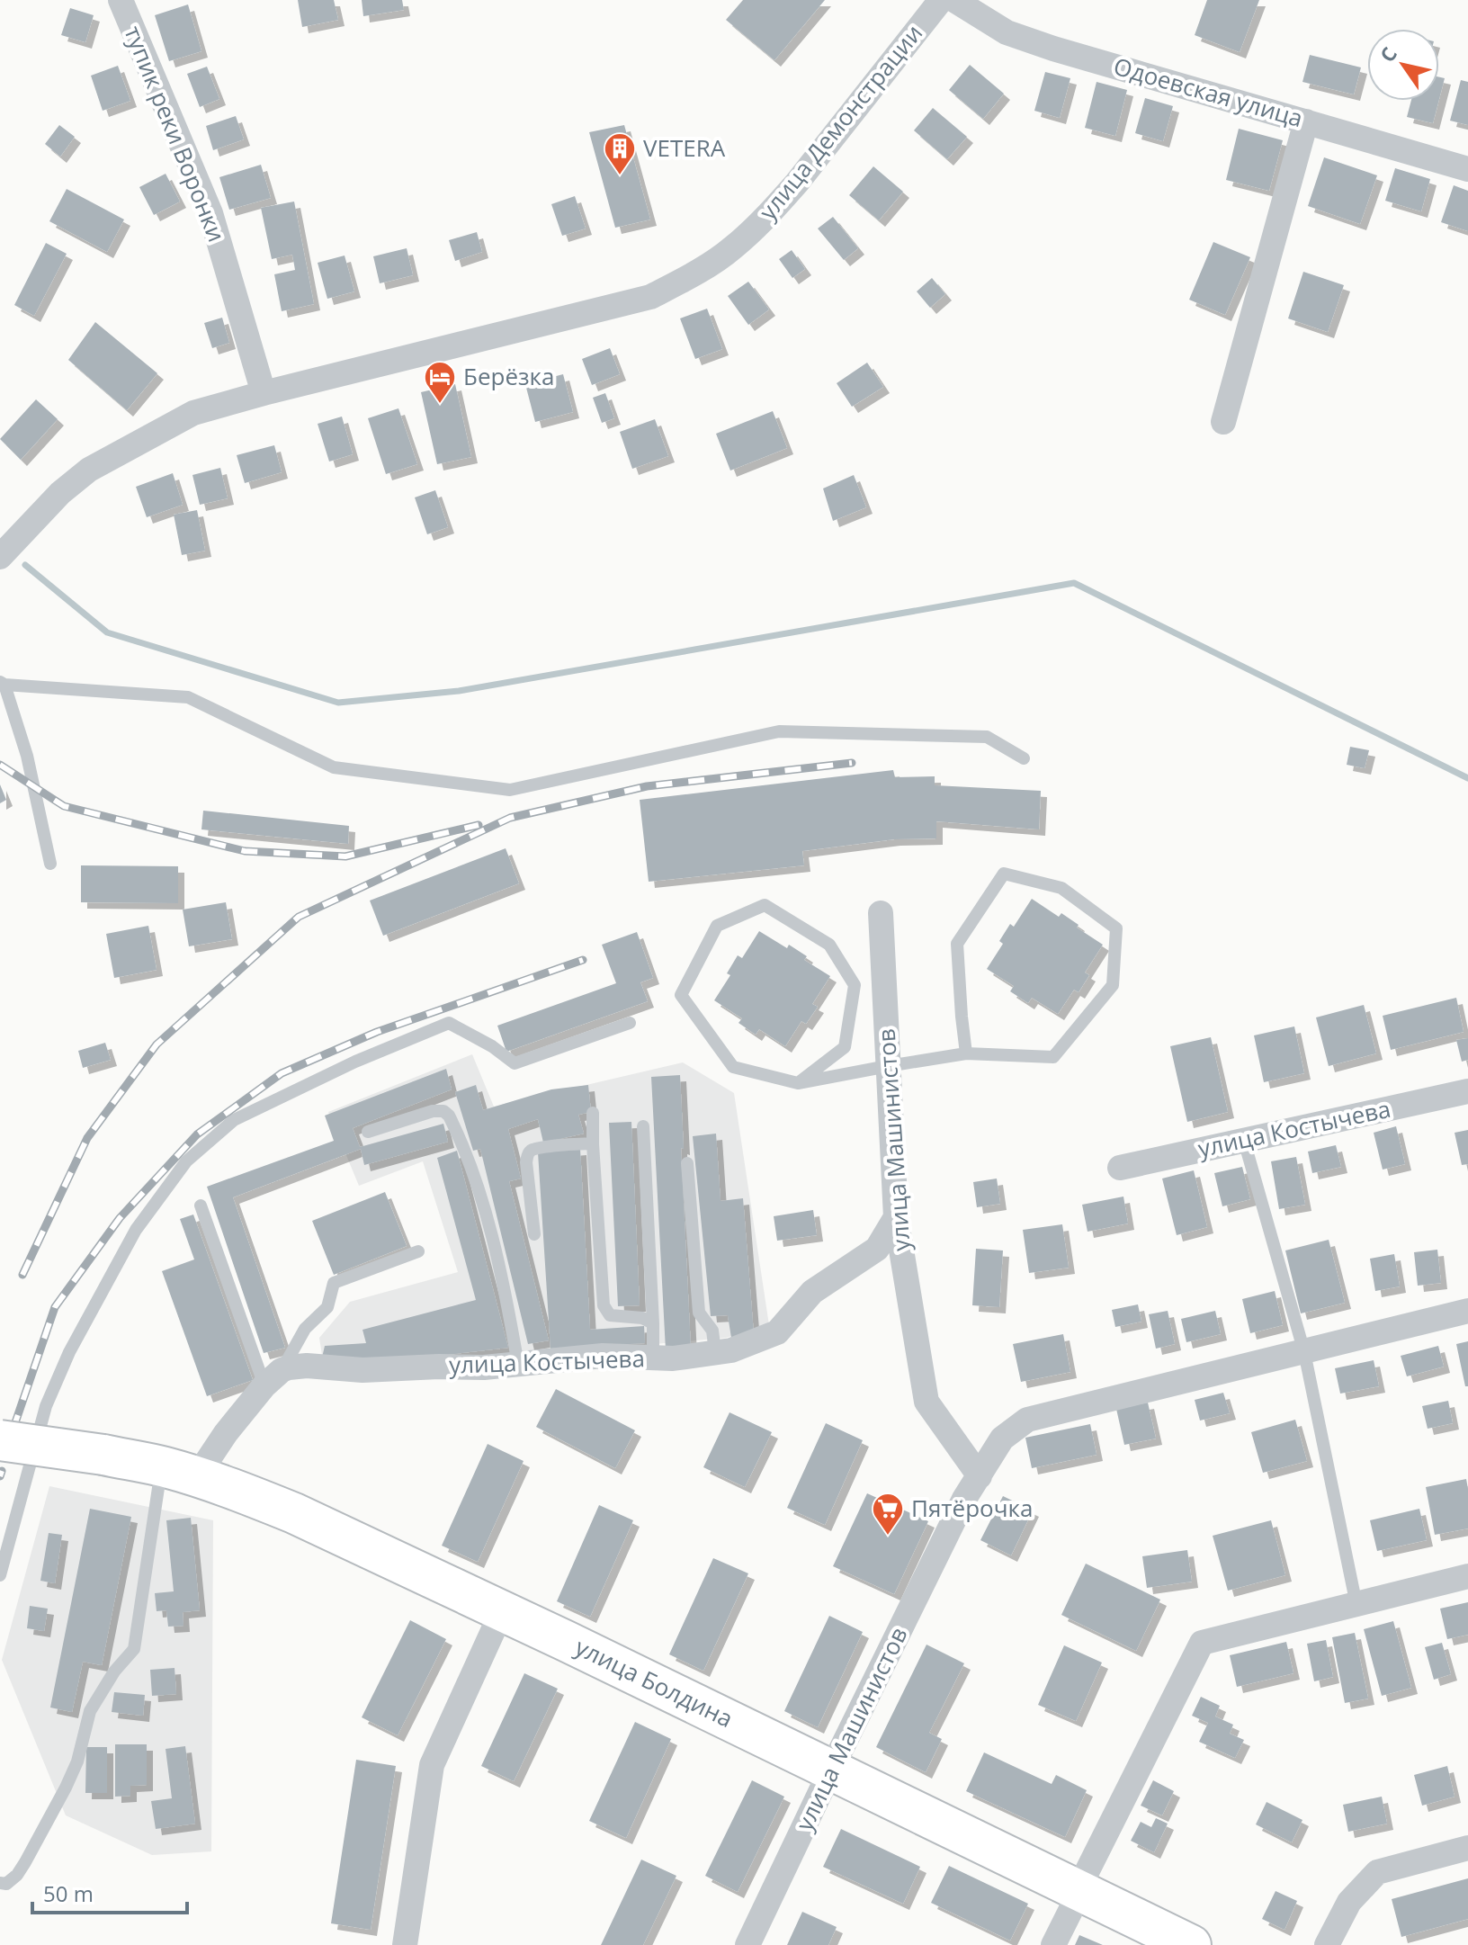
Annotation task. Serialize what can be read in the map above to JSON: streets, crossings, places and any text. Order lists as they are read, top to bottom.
{
  "streets": {
    "main road": ["улица Болдина"],
    "street": [
      "Одоевская улица",
      "улица Демонстрации",
      "тупик реки Воронки",
      "улица Костычева",
      "улица Машинистов"
    ]
  },
  "crossings": [
    ["улица Демонстрации", "тупик реки Воронки"],
    ["улица Костычева", "улица Машинистов"],
    ["улица Машинистов", "улица Болдина"]
  ],
  "places": {
    "building": ["VETERA"],
    "hotel": ["Берёзка"],
    "supermarket": ["Пятёрочка"]
  },
  "scale_bar": "50 m",
  "north": "top left"
}
